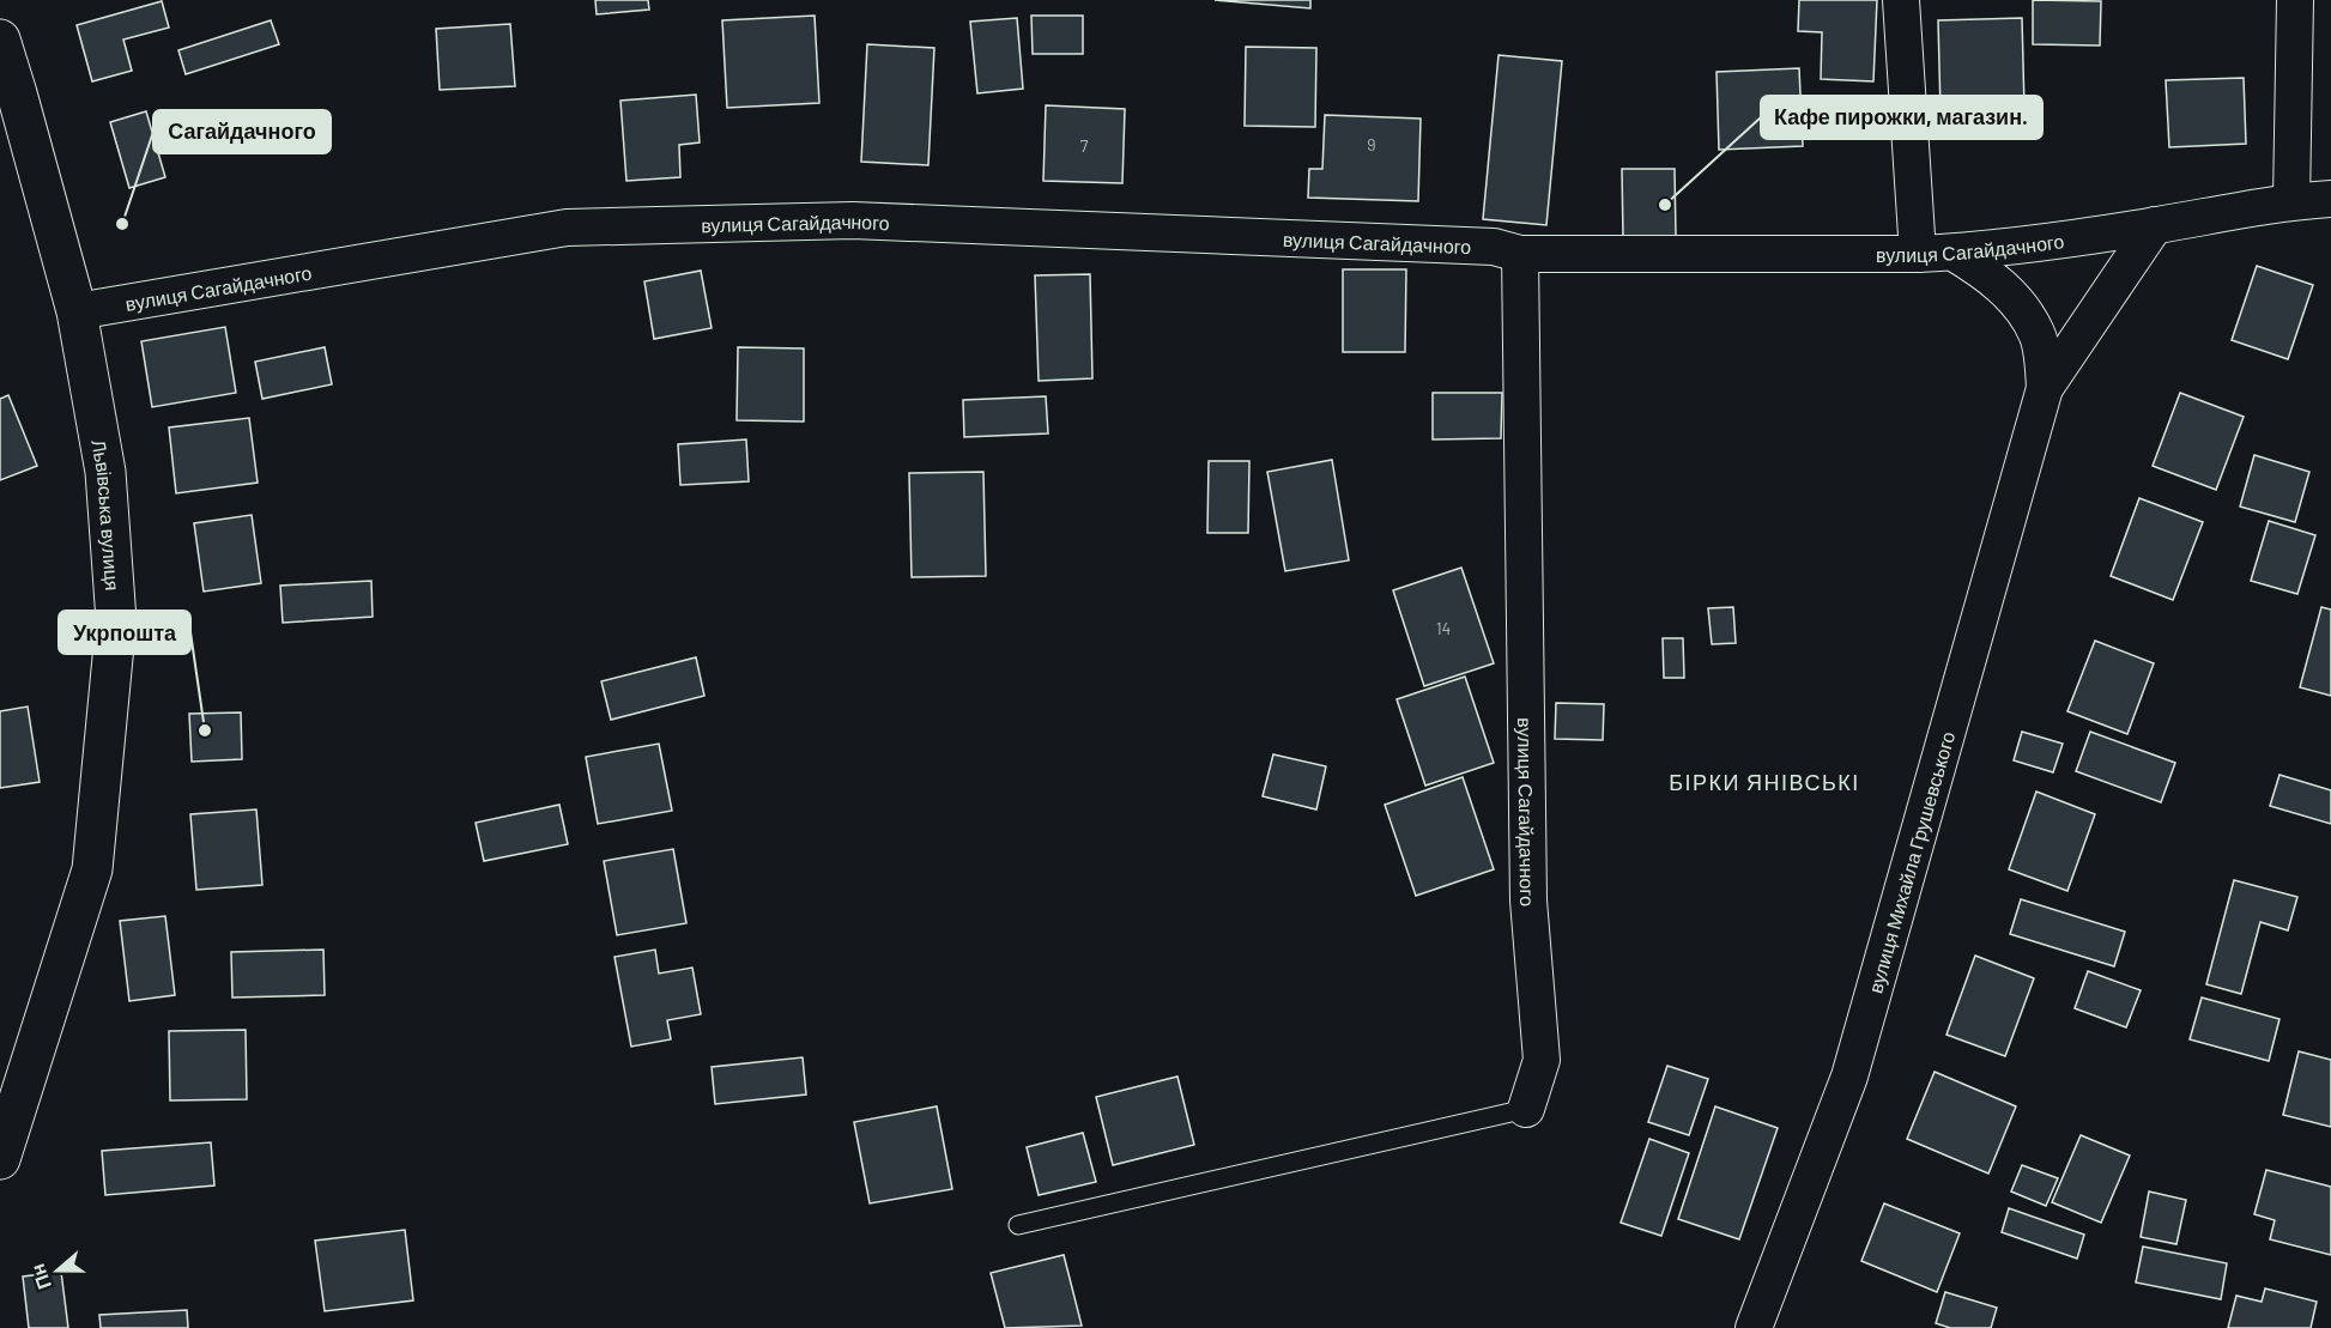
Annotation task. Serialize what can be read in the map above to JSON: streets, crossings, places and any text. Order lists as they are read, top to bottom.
{
  "streets": {
    "main road": ["Львівська вулиця"],
    "street": ["вулиця Сагайдачного", "вулиця Михайла Грушевського"]
  },
  "crossings": [
    ["вулиця Сагайдачного", "Львівська вулиця"],
    ["вулиця Сагайдачного", "вулиця Михайла Грушевського"]
  ],
  "districts": ["БІРКИ ЯНІВСЬКІ"],
  "places": ["Кафе пирожки, магазин.", "Сагайдачного", "Укрпошта"],
  "house_numbers": ["9", "7", "14"],
  "north": "left"
}
